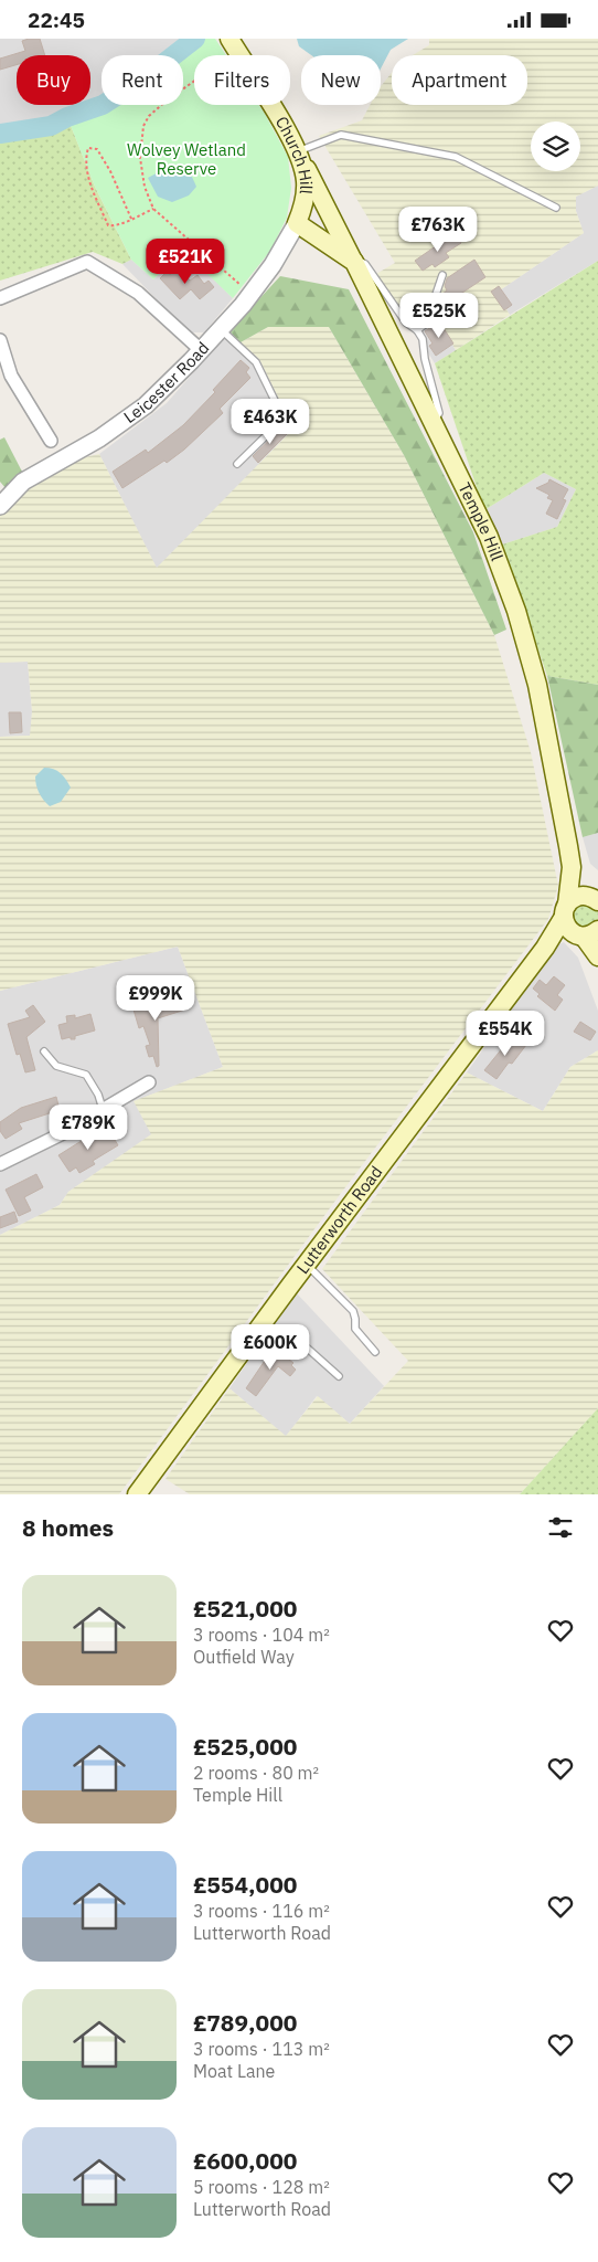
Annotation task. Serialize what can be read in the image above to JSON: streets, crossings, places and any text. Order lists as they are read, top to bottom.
{
  "streets": {
    "main road": ["Church Hill", "Temple Hill", "Lutterworth Road"],
    "street": ["Leicester Road"]
  },
  "crossings": [
    ["Church Hill", "Leicester Road"],
    ["Church Hill", "Temple Hill"],
    ["Temple Hill", "Lutterworth Road"]
  ],
  "parks": ["Wolvey Wetland Reserve"],
  "page": {
    "status": "22:45",
    "chip": [
      "Buy",
      "Rent",
      "Filters",
      "New",
      "Apartment"
    ],
    "price": [
      "£763K",
      "£521K",
      "£525K",
      "£463K",
      "£999K",
      "£554K",
      "£789K",
      "£600K"
    ],
    "heading": "8 homes",
    "list": [
      {
        "name": "£521,000",
        "note": "3 rooms · 104 m² · Outfield Way"
      },
      {
        "name": "£525,000",
        "note": "2 rooms · 80 m² · Temple Hill"
      },
      {
        "name": "£554,000",
        "note": "3 rooms · 116 m² · Lutterworth Road"
      },
      {
        "name": "£789,000",
        "note": "3 rooms · 113 m² · Moat Lane"
      },
      {
        "name": "£600,000",
        "note": "5 rooms · 128 m² · Lutterworth Road"
      }
    ]
  }
}
